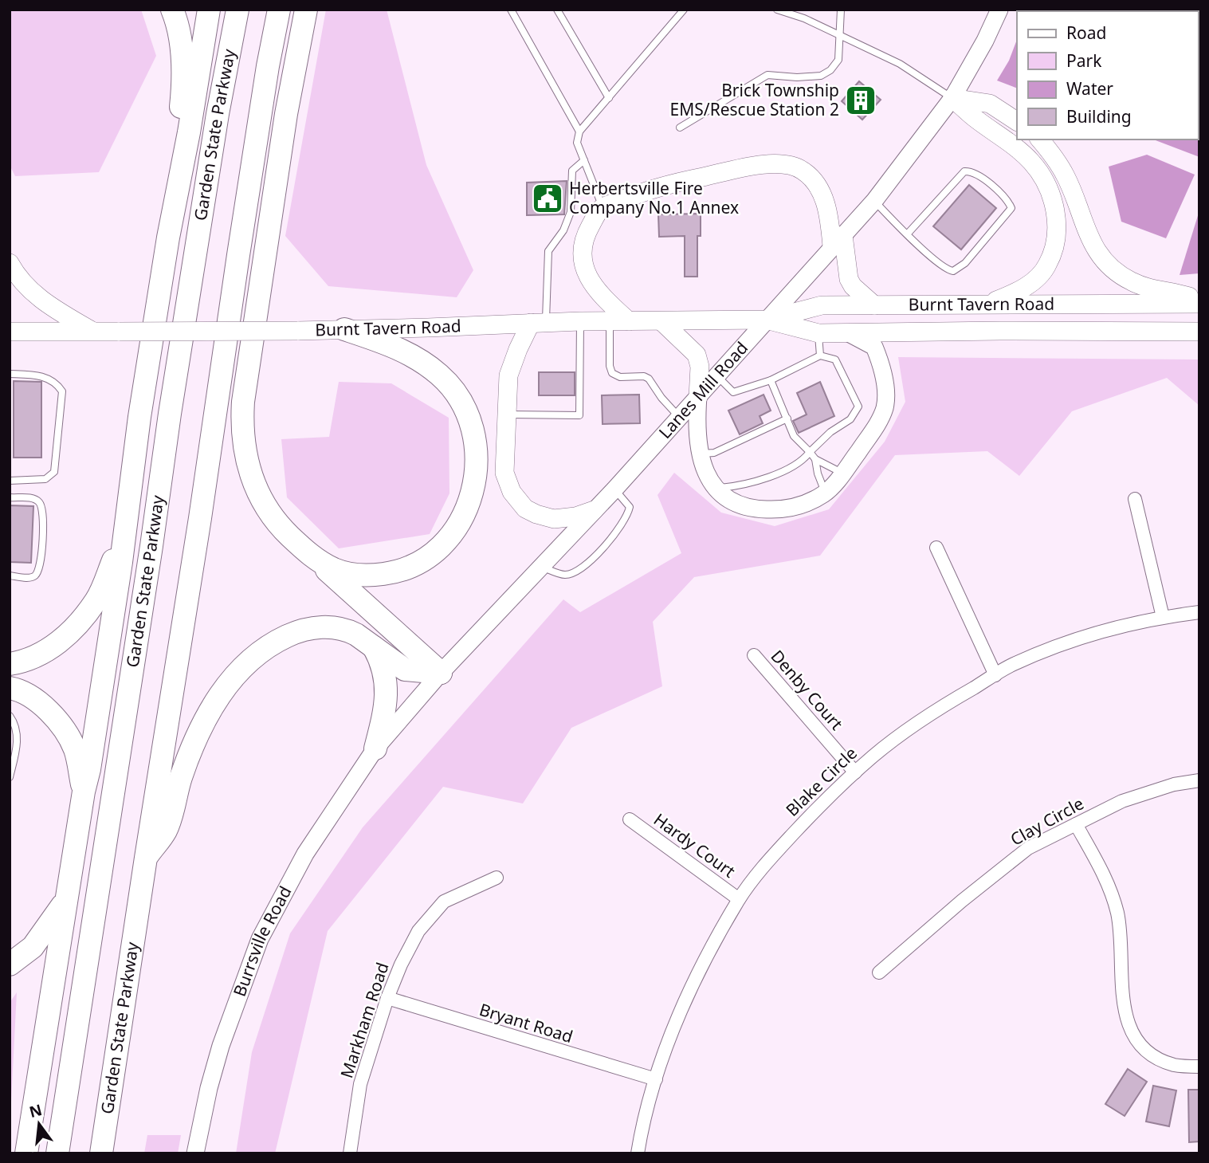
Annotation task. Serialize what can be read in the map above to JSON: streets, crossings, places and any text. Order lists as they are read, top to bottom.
{
  "streets": {
    "highway": ["Garden State Parkway"],
    "main road": ["Burnt Tavern Road", "Lanes Mill Road", "Burrsville Road"],
    "street": [
      "Denby Court",
      "Blake Circle",
      "Clay Circle",
      "Hardy Court",
      "Markham Road",
      "Bryant Road"
    ]
  },
  "crossings": [
    ["Burnt Tavern Road", "Lanes Mill Road"],
    ["Lanes Mill Road", "Burrsville Road"],
    ["Denby Court", "Blake Circle"],
    ["Blake Circle", "Hardy Court"],
    ["Blake Circle", "Bryant Road"],
    ["Markham Road", "Bryant Road"]
  ],
  "places": {
    "building": ["Brick Township EMS/Rescue Station 2"],
    "public building": ["Herbertsville Fire Company No.1 Annex"]
  },
  "legend": [
    "Road",
    "Park",
    "Water",
    "Building"
  ],
  "north": "top"
}
